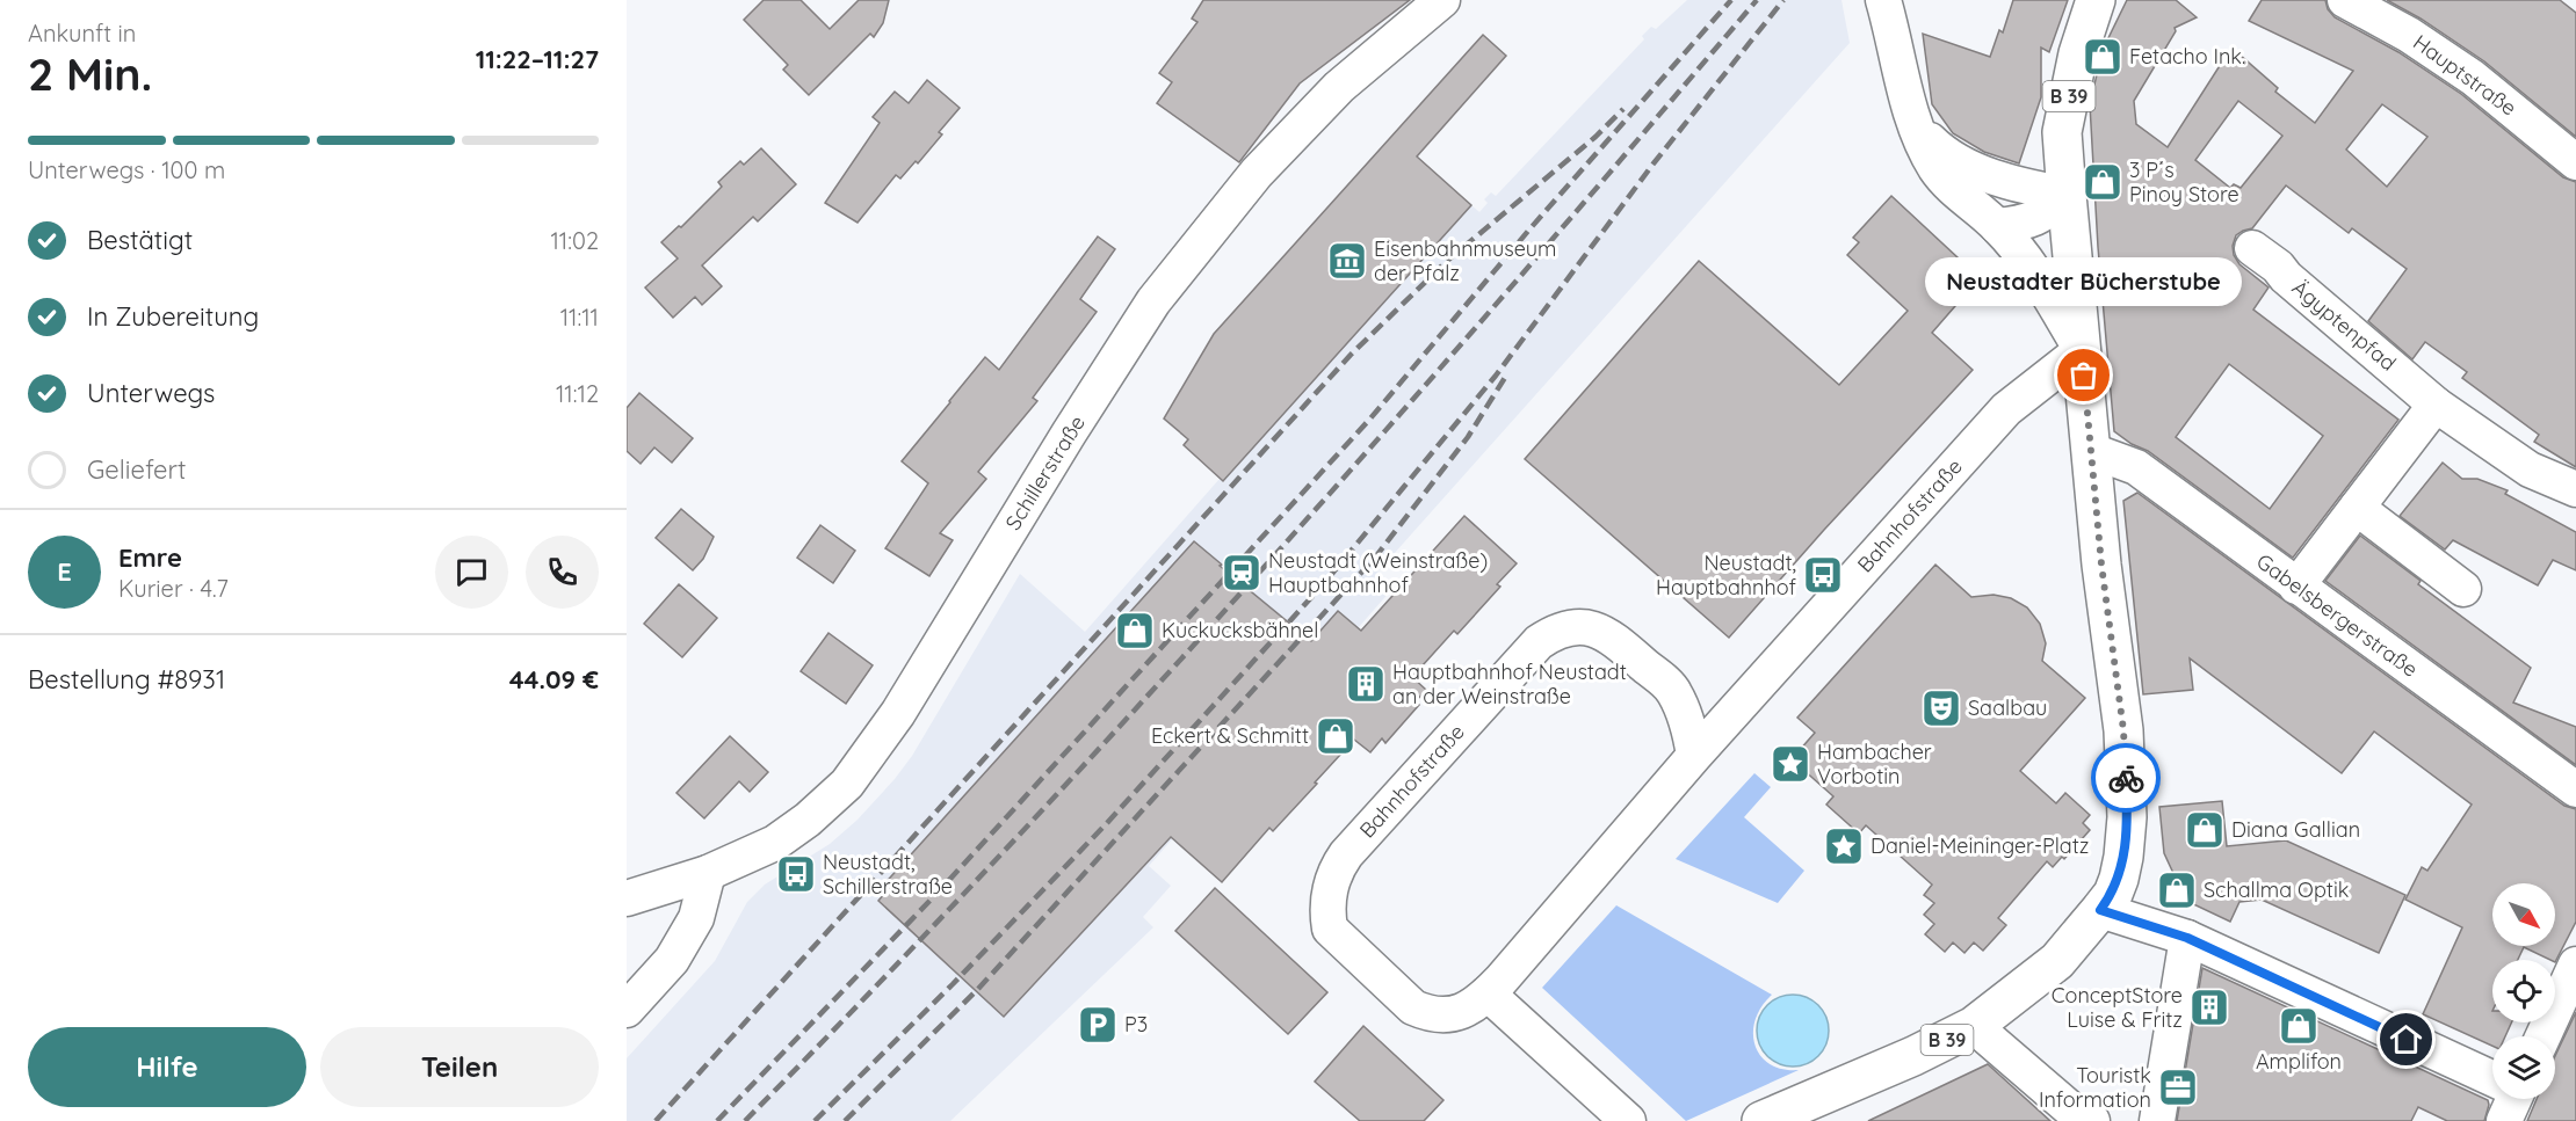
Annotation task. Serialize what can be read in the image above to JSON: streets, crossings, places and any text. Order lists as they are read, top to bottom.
{
  "streets": {
    "main road": ["B 39"],
    "street": [
      "Hauptstraße",
      "Ägyptenpfad",
      "Schillerstraße",
      "Bahnhofstraße",
      "Gabelsbergerstraße"
    ]
  },
  "crossings": [
    ["B 39", "Bahnhofstraße"],
    ["B 39", "Gabelsbergerstraße"]
  ],
  "places": {
    "shop": [
      "Fetacho Ink.",
      "3 P´s Pinoy Store",
      "Kuckucksbähnel",
      "Eckert & Schmitt",
      "Diana Gallian",
      "Schallma Optik",
      "Amplifon"
    ],
    "museum": ["Eisenbahnmuseum der Pfalz"],
    "other": ["Neustadter Bücherstube"],
    "station": ["Neustadt (Weinstraße) Hauptbahnhof"],
    "bus stop": ["Neustadt, Hauptbahnhof", "Neustadt, Schillerstraße"],
    "building": ["Hauptbahnhof Neustadt an der Weinstraße", "ConceptStore Luise & Fritz"],
    "theatre": ["Saalbau"],
    "place": ["Hambacher Vorbotin", "Daniel-Meininger-Platz"],
    "parking": ["P3"],
    "office": ["Touristk Information"]
  },
  "north": "bottom right",
  "page": {
    "heading": ["2 Min.", "Ankunft in", "11:22–11:27"],
    "panel": [
      "Emre",
      "Kurier · 4.7",
      "Bestellung #8931",
      "44.09 €"
    ],
    "bar": "Unterwegs · 100 m",
    "list": [
      ["Bestätigt", "11:02"],
      ["In Zubereitung", "11:11"],
      ["Unterwegs", "11:12"],
      "Geliefert"
    ],
    "bubble": "Neustadter Bücherstube",
    "round": "E",
    "buttons": ["Hilfe", "Teilen"]
  }
}
